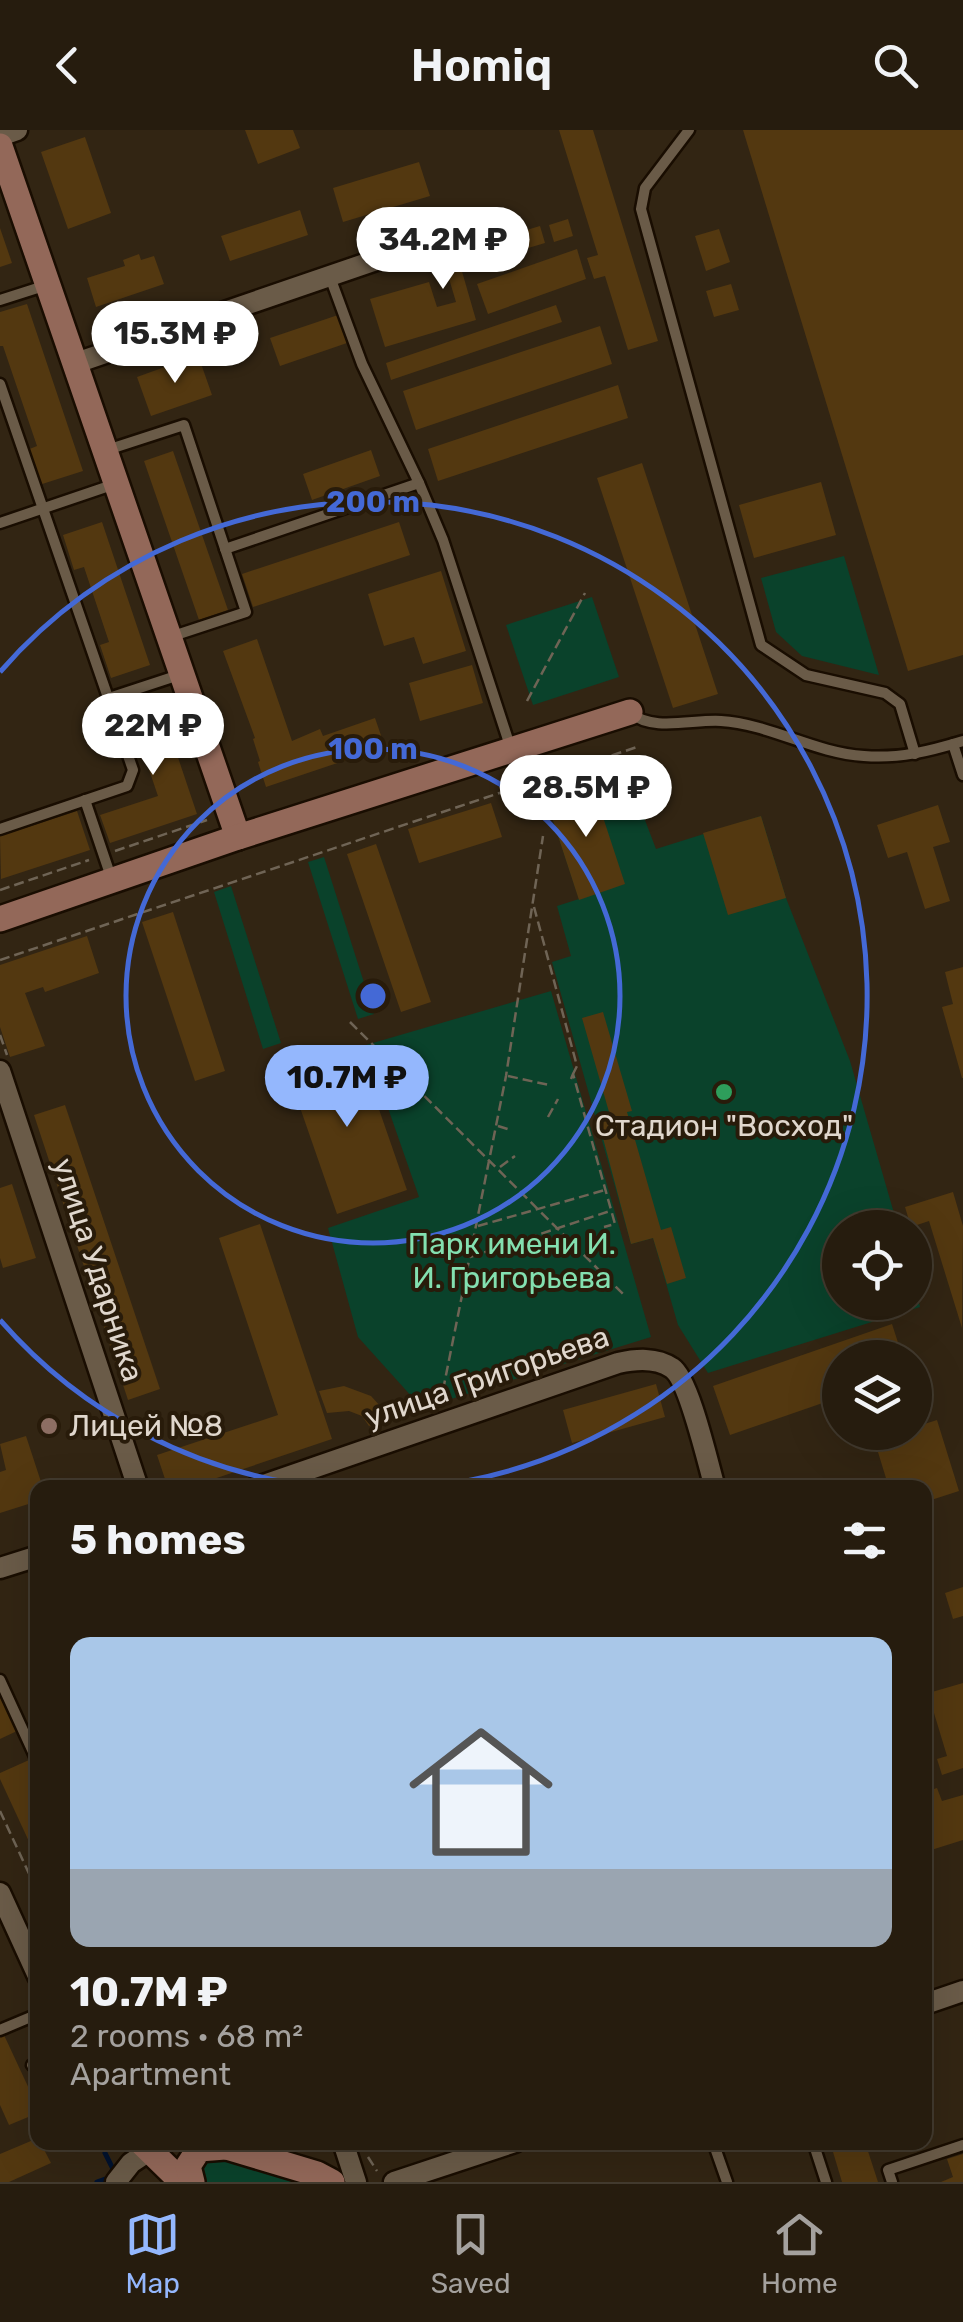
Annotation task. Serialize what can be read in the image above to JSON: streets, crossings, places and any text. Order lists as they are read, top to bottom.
{
  "streets": {
    "street": ["улица Ударника", "улица Григорьева"]
  },
  "parks": ["Парк имени И. И. Григорьева"],
  "places": ["Стадион \"Восход\"", "Лицей №8"],
  "page": {
    "header": "Homiq",
    "price": [
      "34.2M ₽",
      "15.3M ₽",
      "22M ₽",
      "28.5M ₽",
      "10.7M ₽"
    ],
    "heading": "5 homes",
    "list": [
      {
        "name": "10.7M ₽",
        "note": "2 rooms · 68 m² · Apartment"
      }
    ],
    "tabs": ["Map", "Saved", "Home"]
  },
  "rings": ["200 m", "100 m"]
}
